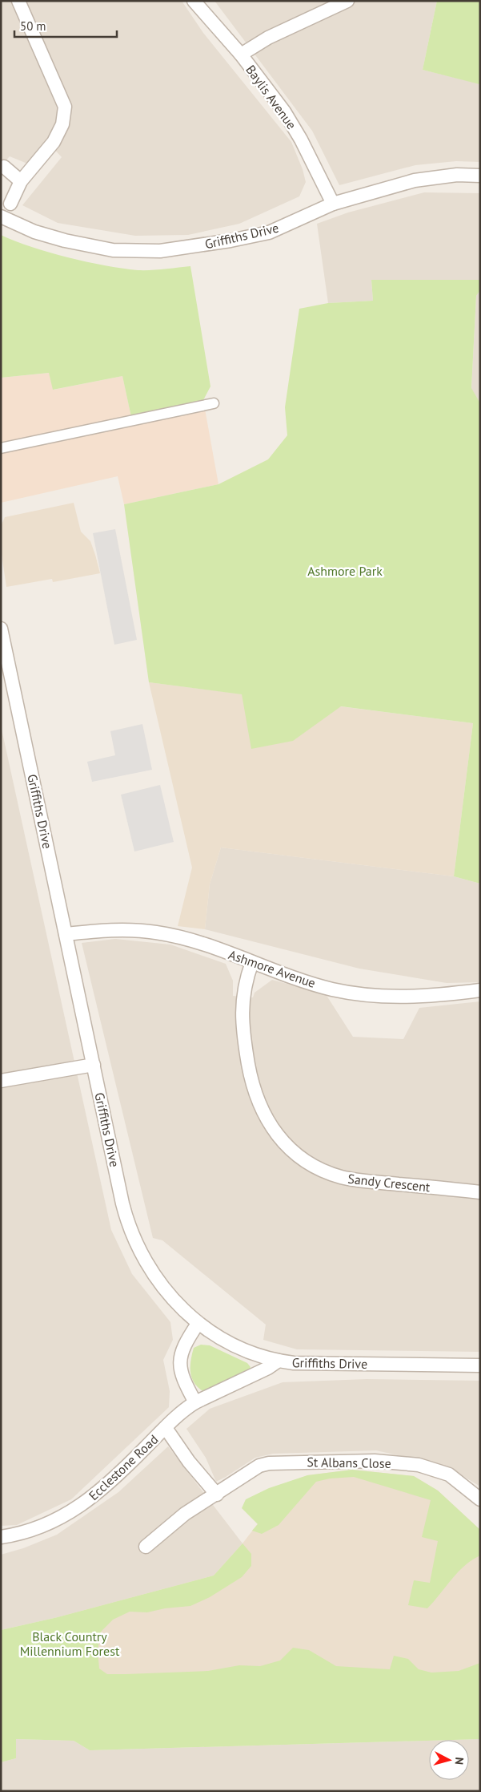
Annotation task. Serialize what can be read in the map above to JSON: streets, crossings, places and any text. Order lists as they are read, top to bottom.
{
  "streets": {
    "street": [
      "Baylis Avenue",
      "Griffiths Drive",
      "Ashmore Avenue",
      "Sandy Crescent",
      "St Albans Close",
      "Ecclestone Road"
    ]
  },
  "crossings": [
    ["Baylis Avenue", "Griffiths Drive"],
    ["Griffiths Drive", "Ashmore Avenue"],
    ["Griffiths Drive", "Ecclestone Road"],
    ["Ashmore Avenue", "Sandy Crescent"]
  ],
  "parks": ["Ashmore Park", "Black Country Millennium Forest"],
  "scale_bar": "50 m",
  "north": "right"
}
